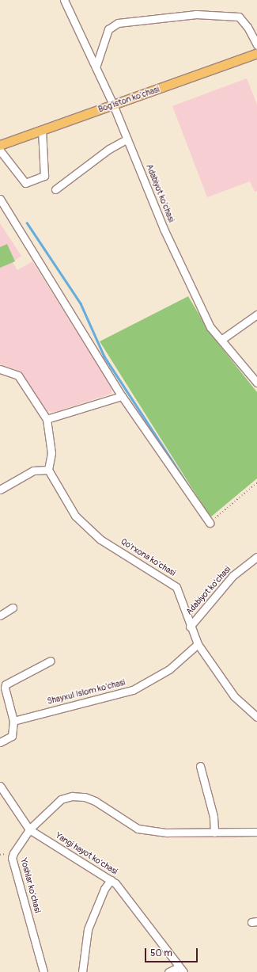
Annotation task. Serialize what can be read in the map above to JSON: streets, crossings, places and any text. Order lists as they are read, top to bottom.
{
  "streets": {
    "main road": ["Bog'iston ko'chasi"],
    "street": [
      "Adabiyot ko'chasi",
      "Qo'rxona ko'chasi",
      "Shayxul Islom ko'chasi",
      "Yangi hayot ko'chasi",
      "Yoshlar ko'chasi"
    ]
  },
  "crossings": [
    ["Bog'iston ko'chasi", "Adabiyot ko'chasi"],
    ["Adabiyot ko'chasi", "Qo'rxona ko'chasi"],
    ["Qo'rxona ko'chasi", "Shayxul Islom ko'chasi"],
    ["Yangi hayot ko'chasi", "Yoshlar ko'chasi"]
  ],
  "scale_bar": "50 m"
}
